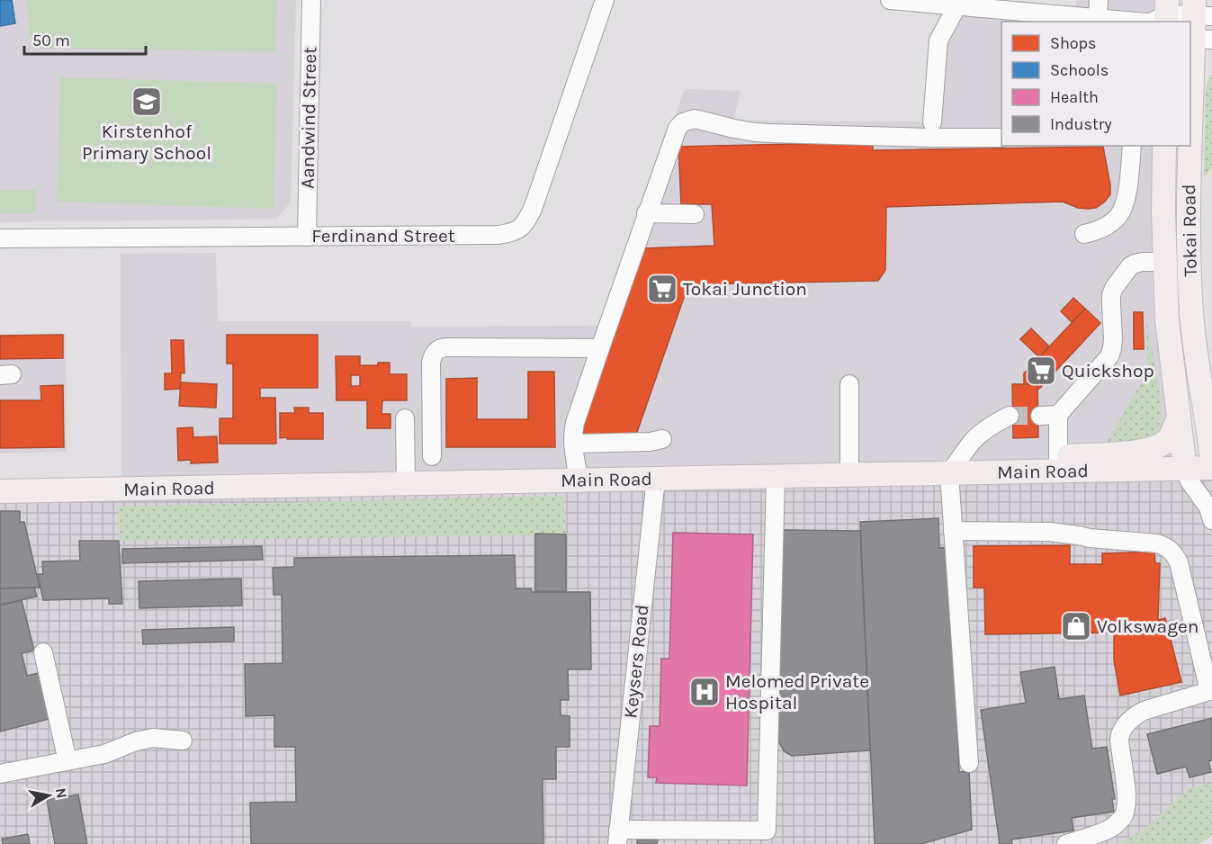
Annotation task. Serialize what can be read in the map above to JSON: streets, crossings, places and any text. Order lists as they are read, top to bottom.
{
  "streets": {
    "main road": ["Tokai Road", "Main Road"],
    "street": ["Aandwind Street", "Ferdinand Street", "Keysers Road"]
  },
  "crossings": [
    ["Aandwind Street", "Ferdinand Street"],
    ["Tokai Road", "Main Road"],
    ["Main Road", "Keysers Road"]
  ],
  "places": {
    "school or university": ["Kirstenhof Primary School"],
    "supermarket": ["Tokai Junction", "Quickshop"],
    "shop": ["Volkswagen"],
    "hospital": ["Melomed Private Hospital"]
  },
  "legend": [
    "Shops",
    "Schools",
    "Health",
    "Industry"
  ],
  "scale_bar": "50 m",
  "north": "right"
}
